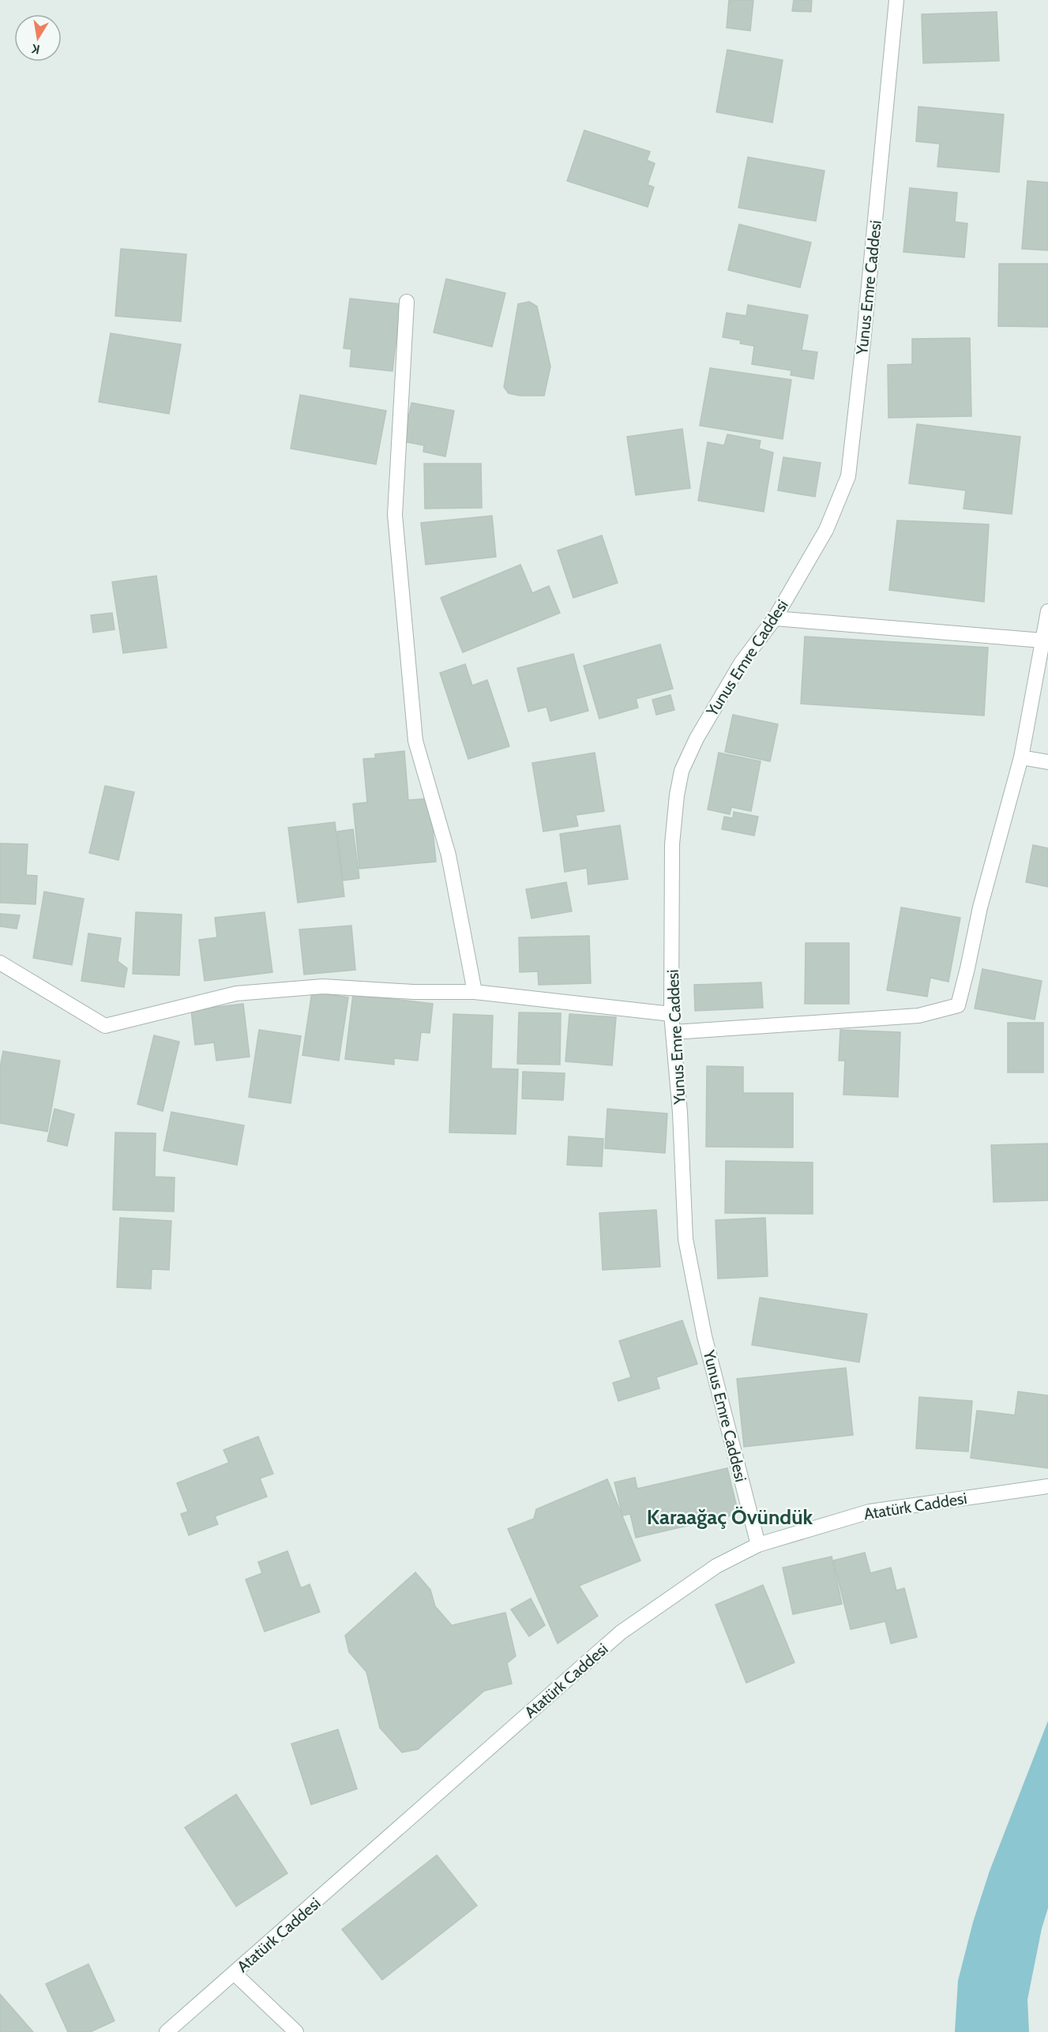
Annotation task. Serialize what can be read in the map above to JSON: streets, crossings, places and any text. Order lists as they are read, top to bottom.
{
  "streets": {
    "street": ["Yunus Emre Caddesi", "Atatürk Caddesi"]
  },
  "crossings": [
    ["Yunus Emre Caddesi", "Atatürk Caddesi"]
  ],
  "districts": ["Karaağaç Övündük"],
  "north": "bottom"
}
